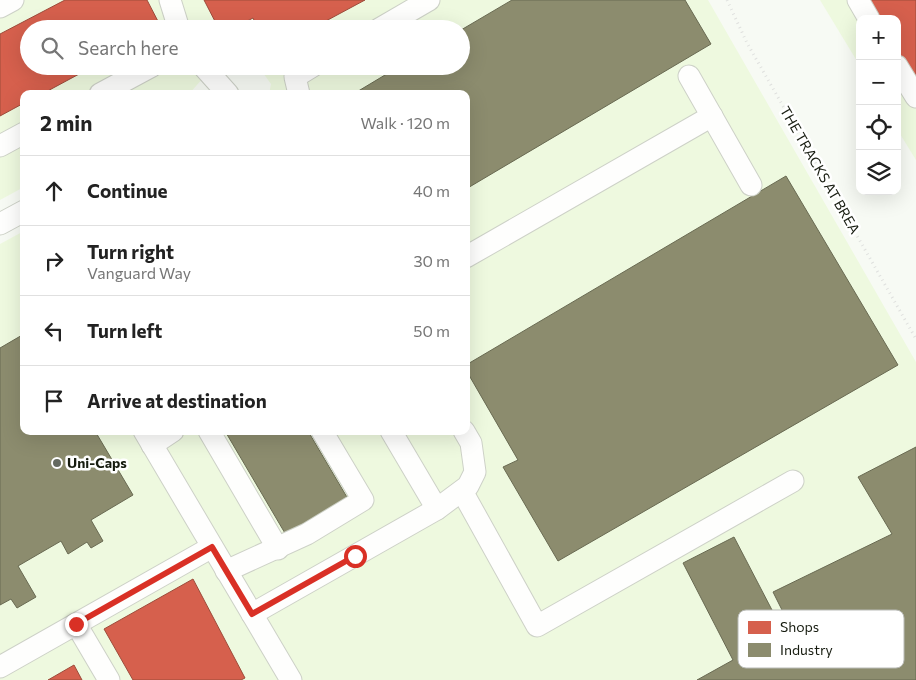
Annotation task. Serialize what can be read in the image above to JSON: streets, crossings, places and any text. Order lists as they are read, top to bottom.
{
  "streets": {
    "path": ["THE TRACKS AT BREA"]
  },
  "places": ["Uni-Caps"],
  "legend": ["Shops", "Industry"],
  "page": {
    "map_buttons": ["+", "−"],
    "search": "Search here",
    "heading": ["2 min", "Walk · 120 m"],
    "list": [
      ["Continue", "40 m"],
      ["Turn right", "Vanguard Way", "30 m"],
      ["Turn left", "50 m"],
      "Arrive at destination"
    ]
  }
}
